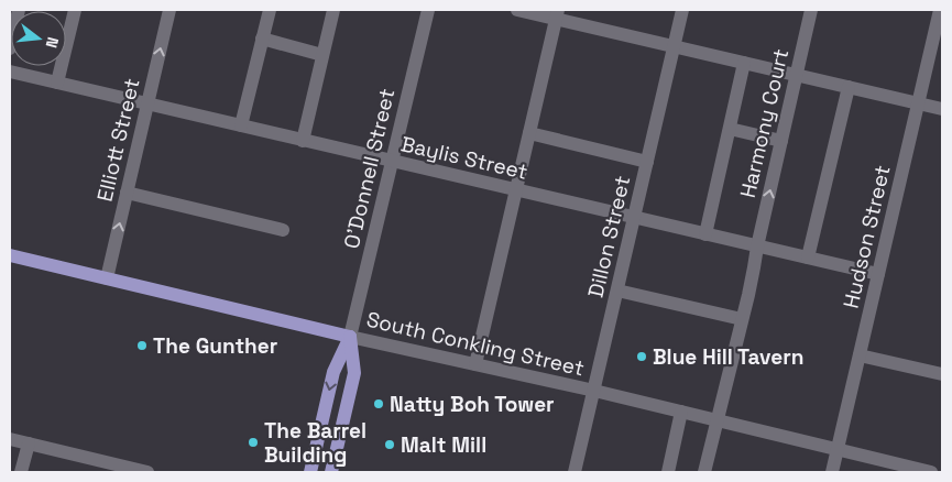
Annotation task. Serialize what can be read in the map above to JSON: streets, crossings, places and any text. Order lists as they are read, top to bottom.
{
  "streets": {
    "main road": ["O'Donnell Street", "South Conkling Street"],
    "street": [
      "Harmony Court",
      "Elliott Street",
      "Baylis Street",
      "Dillon Street",
      "Hudson Street"
    ]
  },
  "crossings": [
    ["Harmony Court", "Baylis Street"],
    ["Harmony Court", "South Conkling Street"],
    ["Elliott Street", "Baylis Street"],
    ["Elliott Street", "South Conkling Street"],
    ["Baylis Street", "O'Donnell Street"],
    ["Baylis Street", "Dillon Street"],
    ["Baylis Street", "Hudson Street"],
    ["O'Donnell Street", "South Conkling Street"],
    ["Dillon Street", "South Conkling Street"],
    ["Hudson Street", "South Conkling Street"]
  ],
  "places": [
    "The Gunther",
    "Blue Hill Tavern",
    "Natty Boh Tower",
    "The Barrel Building",
    "Malt Mill"
  ],
  "north": "right"
}
